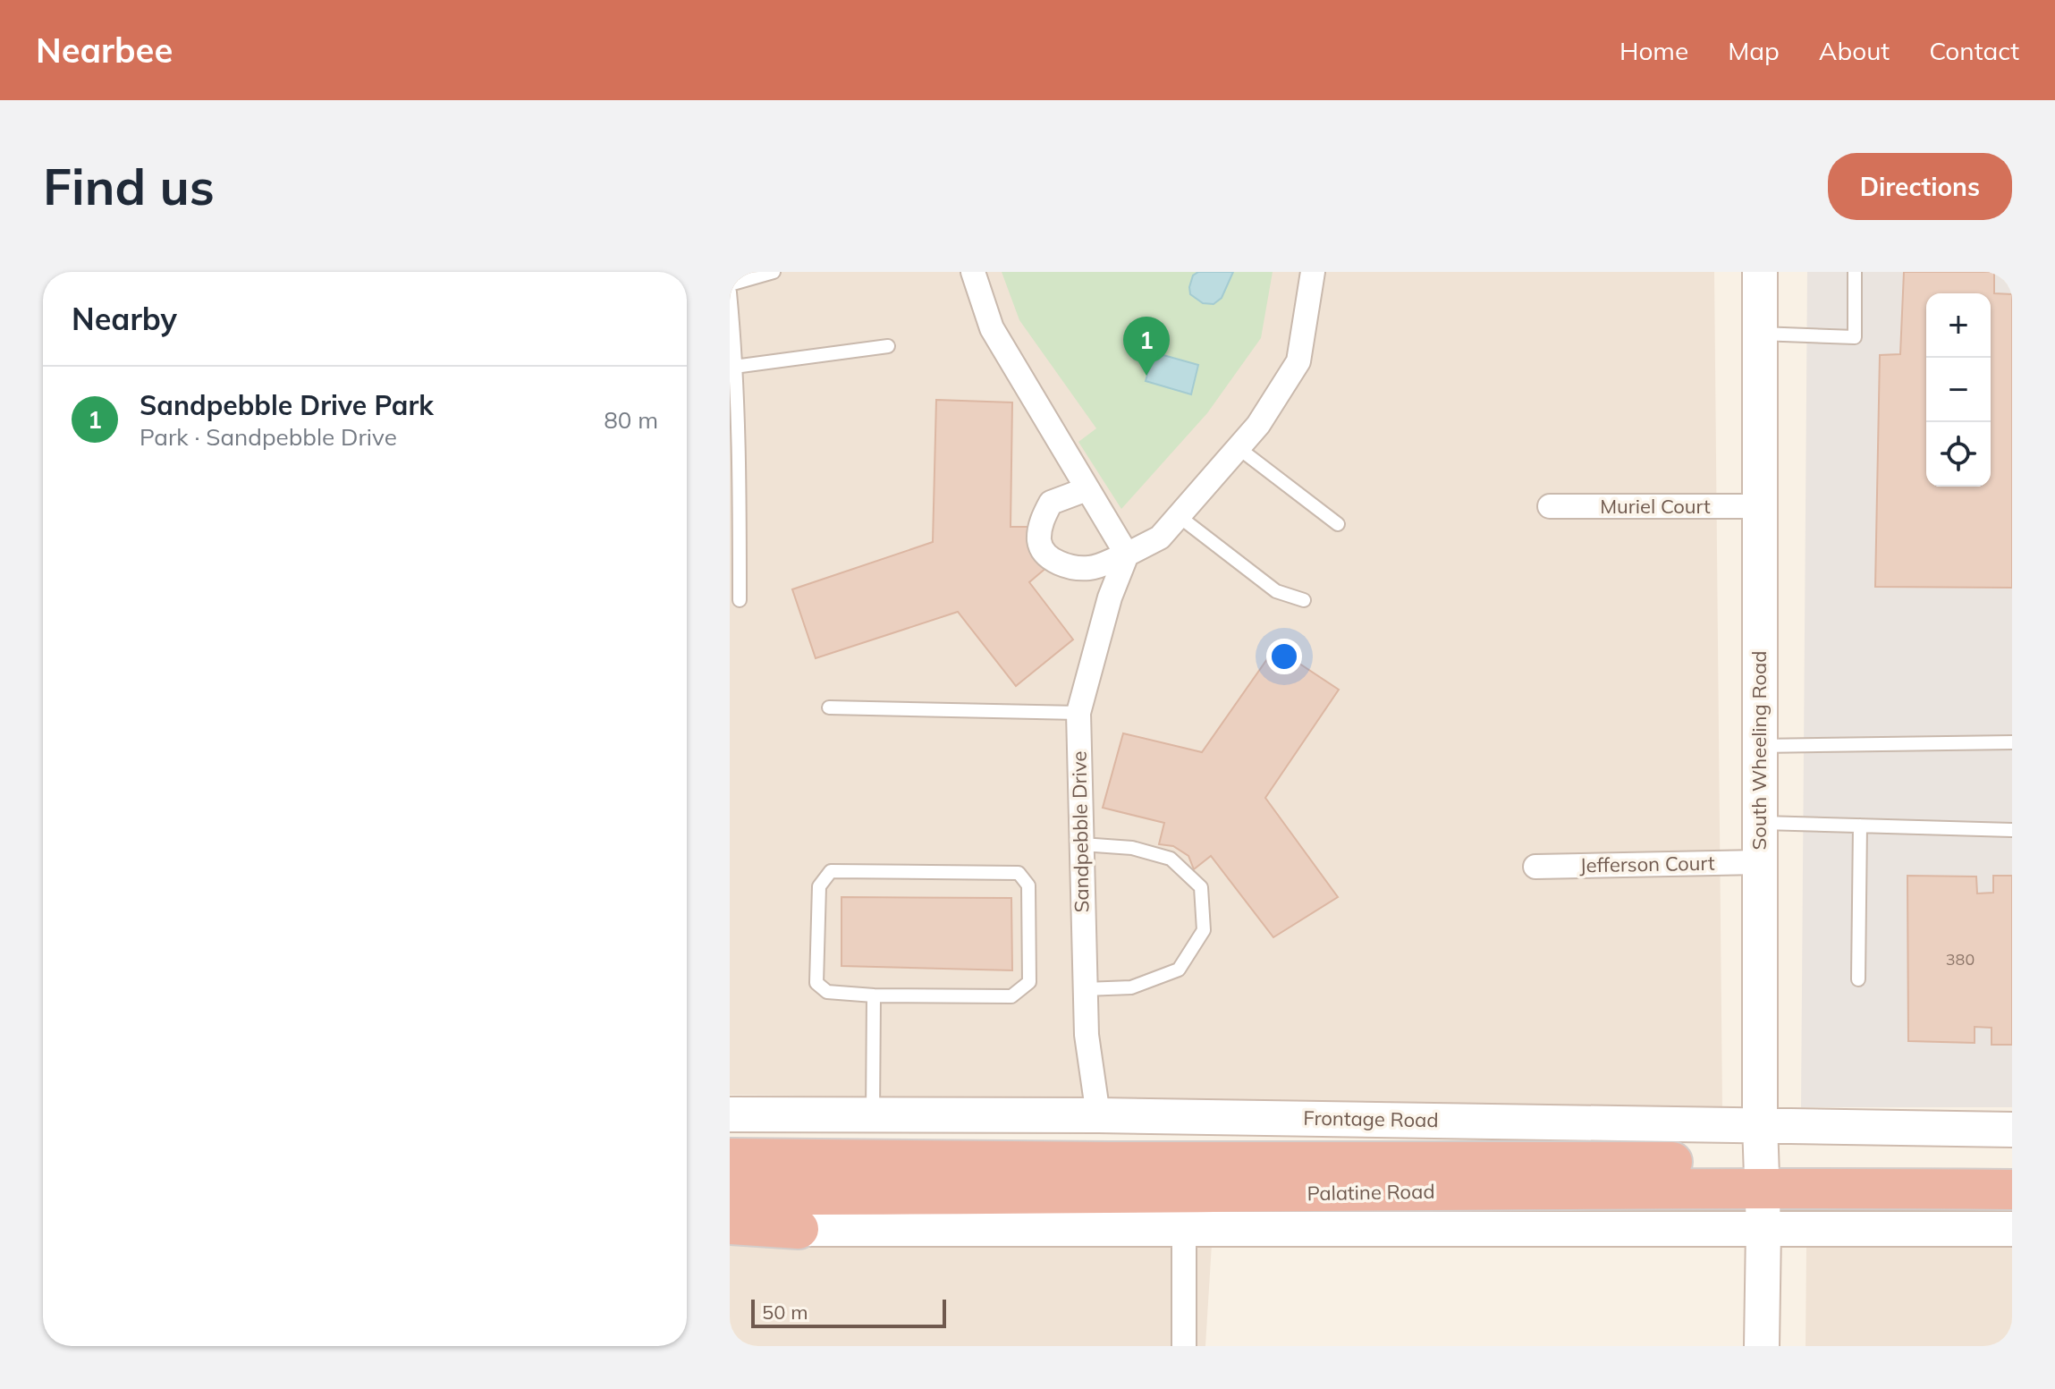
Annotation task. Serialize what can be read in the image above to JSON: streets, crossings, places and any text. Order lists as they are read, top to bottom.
{
  "streets": {
    "highway": ["Palatine Road"],
    "street": [
      "Muriel Court",
      "South Wheeling Road",
      "Sandpebble Drive",
      "Jefferson Court",
      "Frontage Road"
    ]
  },
  "crossings": [
    ["Muriel Court", "South Wheeling Road"],
    ["South Wheeling Road", "Jefferson Court"],
    ["South Wheeling Road", "Frontage Road"],
    ["South Wheeling Road", "Palatine Road"],
    ["Sandpebble Drive", "Frontage Road"],
    ["Frontage Road", "Palatine Road"]
  ],
  "house_numbers": ["380"],
  "scale_bar": "50 m",
  "page": {
    "header": "Nearbee",
    "nav": [
      "Home",
      "Map",
      "About",
      "Contact"
    ],
    "buttons": "Directions",
    "title": "Find us",
    "heading": "Nearby",
    "map_buttons": ["+", "−"],
    "pins": "1",
    "list": [
      {
        "mark": "1",
        "name": "Sandpebble Drive Park",
        "note": "Park · Sandpebble Drive",
        "value": "80 m"
      }
    ],
    "scale": "50 m"
  }
}
